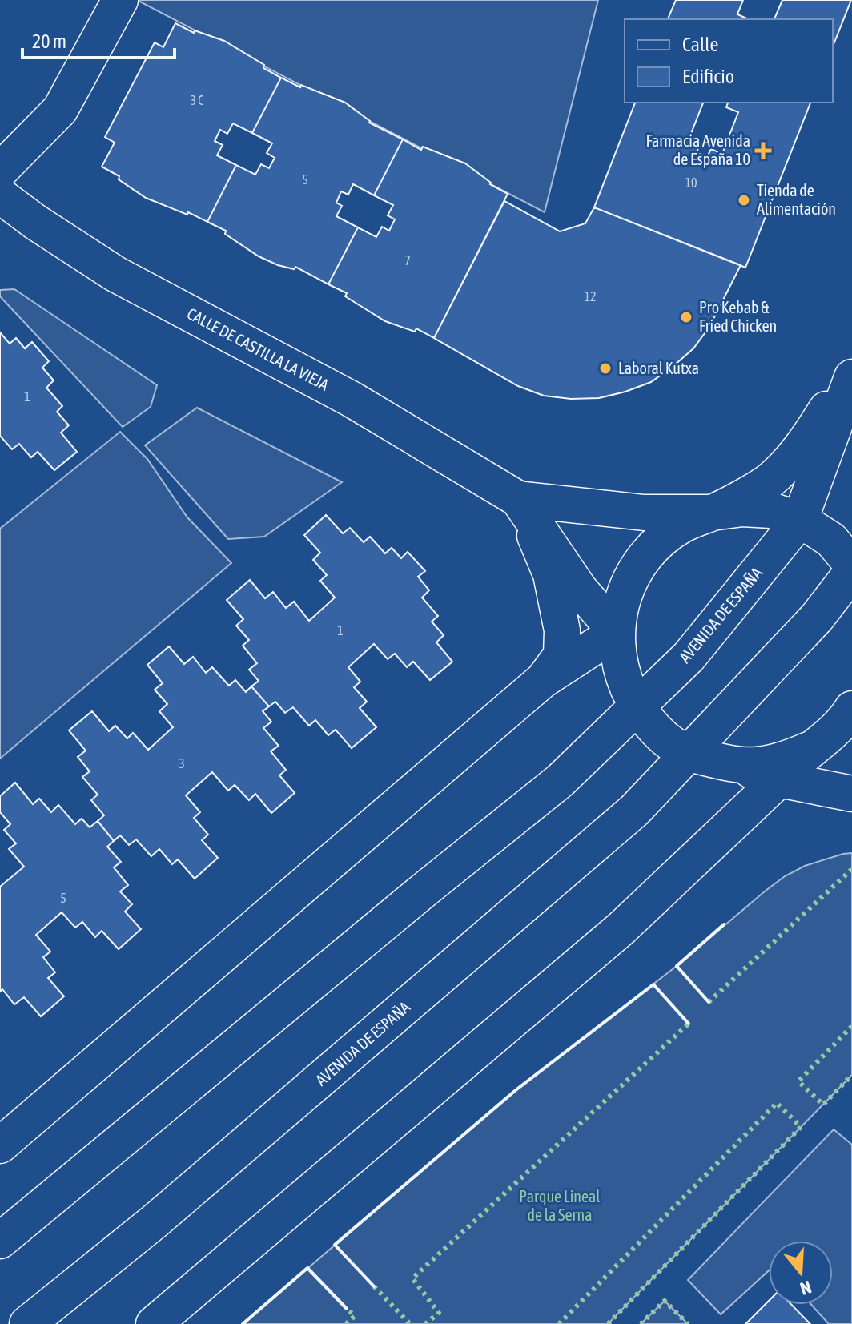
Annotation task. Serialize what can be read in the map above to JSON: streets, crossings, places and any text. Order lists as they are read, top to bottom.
{
  "streets": {
    "main road": ["CALLE DE CASTILLA LA VIEJA", "AVENIDA DE ESPAÑA"]
  },
  "parks": ["Parque Lineal de la Serna"],
  "places": {
    "health": ["Farmacia Avenida de España 10"],
    "other": ["Tienda de Alimentación", "Pro Kebab & Fried Chicken", "Laboral Kutxa"]
  },
  "house_numbers": [
    "3 C",
    "5",
    "10",
    "7",
    "12",
    "1",
    "1",
    "3",
    "5"
  ],
  "legend": ["Calle", "Edificio"],
  "scale_bar": "20 m",
  "north": "bottom"
}
